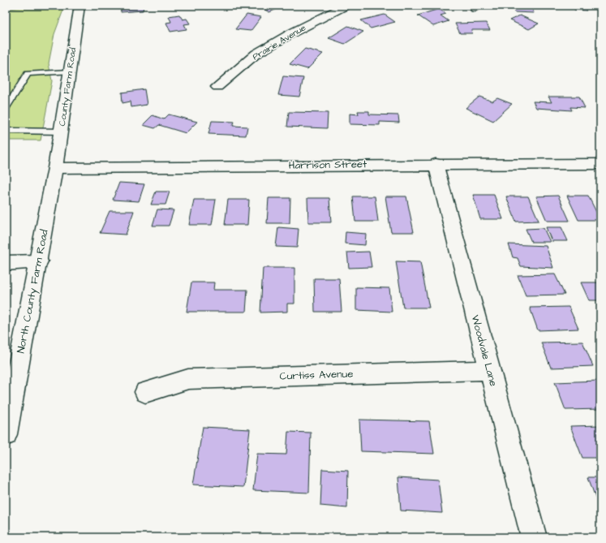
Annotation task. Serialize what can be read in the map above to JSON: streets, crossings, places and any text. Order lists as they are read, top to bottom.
{
  "streets": {
    "street": [
      "Prairie Avenue",
      "County Farm Road",
      "Harrison Street",
      "North County Farm Road",
      "Woodvale Lane",
      "Curtiss Avenue"
    ]
  },
  "crossings": [
    ["County Farm Road", "Harrison Street"],
    ["County Farm Road", "North County Farm Road"],
    ["Harrison Street", "North County Farm Road"],
    ["Harrison Street", "Woodvale Lane"],
    ["Woodvale Lane", "Curtiss Avenue"]
  ]
}
